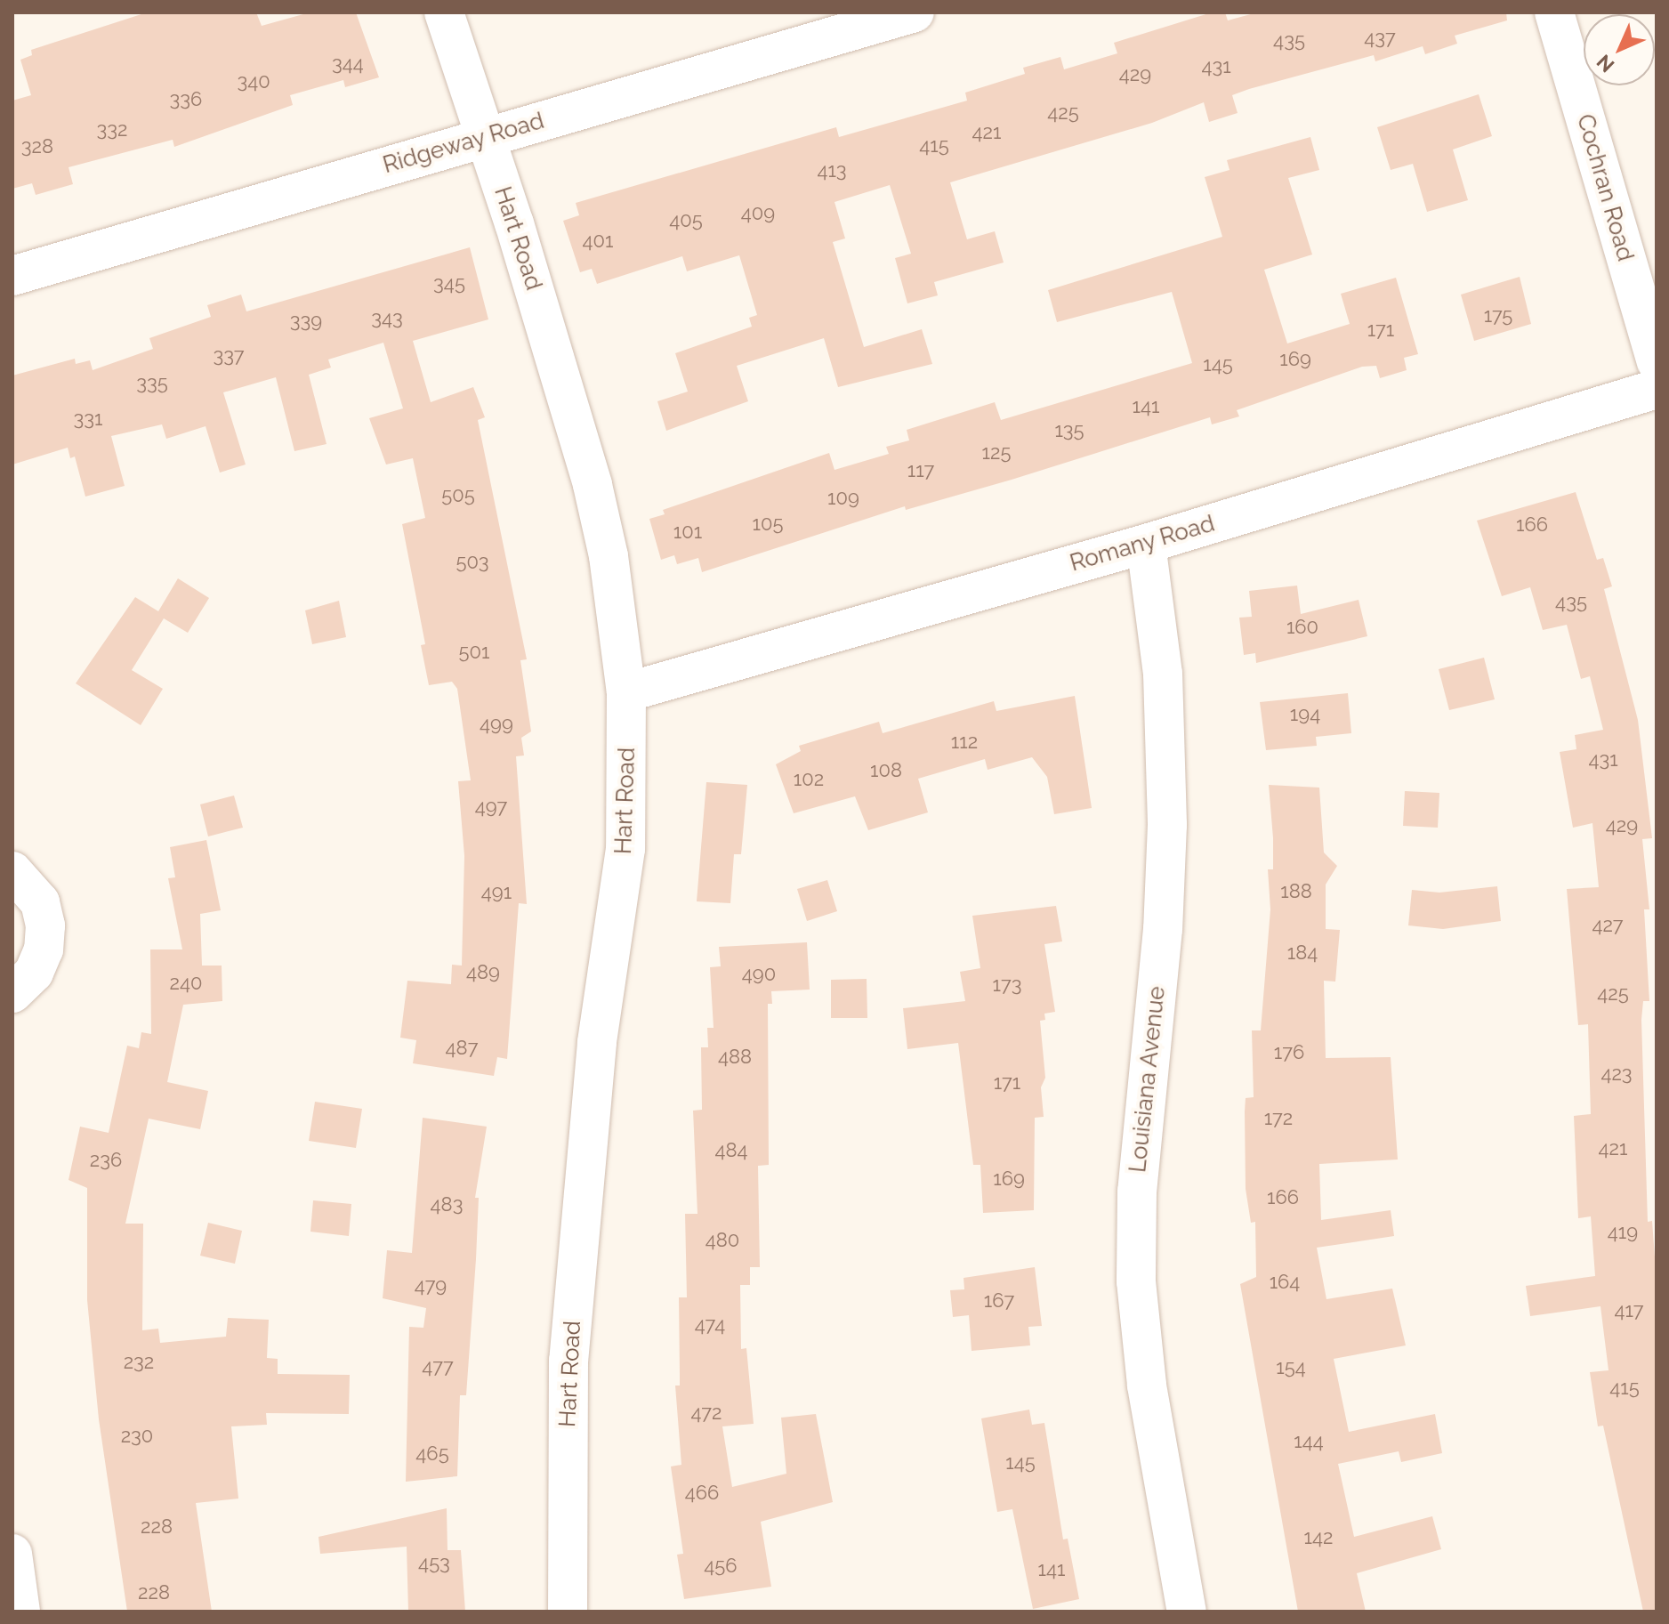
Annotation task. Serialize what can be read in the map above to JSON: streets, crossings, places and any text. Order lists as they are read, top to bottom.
{
  "streets": {
    "street": [
      "Ridgeway Road",
      "Cochran Road",
      "Hart Road",
      "Romany Road",
      "Louisiana Avenue"
    ]
  },
  "crossings": [
    ["Ridgeway Road", "Hart Road"],
    ["Hart Road", "Romany Road"],
    ["Romany Road", "Louisiana Avenue"]
  ],
  "house_numbers": [
    "437",
    "435",
    "344",
    "431",
    "429",
    "340",
    "336",
    "425",
    "332",
    "421",
    "415",
    "328",
    "413",
    "409",
    "405",
    "401",
    "345",
    "175",
    "343",
    "339",
    "171",
    "337",
    "169",
    "145",
    "335",
    "141",
    "331",
    "135",
    "125",
    "117",
    "505",
    "109",
    "105",
    "166",
    "101",
    "503",
    "435",
    "160",
    "501",
    "194",
    "499",
    "112",
    "431",
    "108",
    "102",
    "497",
    "429",
    "188",
    "491",
    "427",
    "184",
    "489",
    "490",
    "240",
    "173",
    "425",
    "487",
    "176",
    "488",
    "423",
    "171",
    "172",
    "421",
    "484",
    "236",
    "169",
    "166",
    "483",
    "419",
    "480",
    "164",
    "479",
    "167",
    "417",
    "474",
    "232",
    "477",
    "154",
    "415",
    "472",
    "230",
    "144",
    "465",
    "145",
    "466",
    "228",
    "142",
    "453",
    "456",
    "141",
    "228"
  ],
  "north": "bottom left"
}
